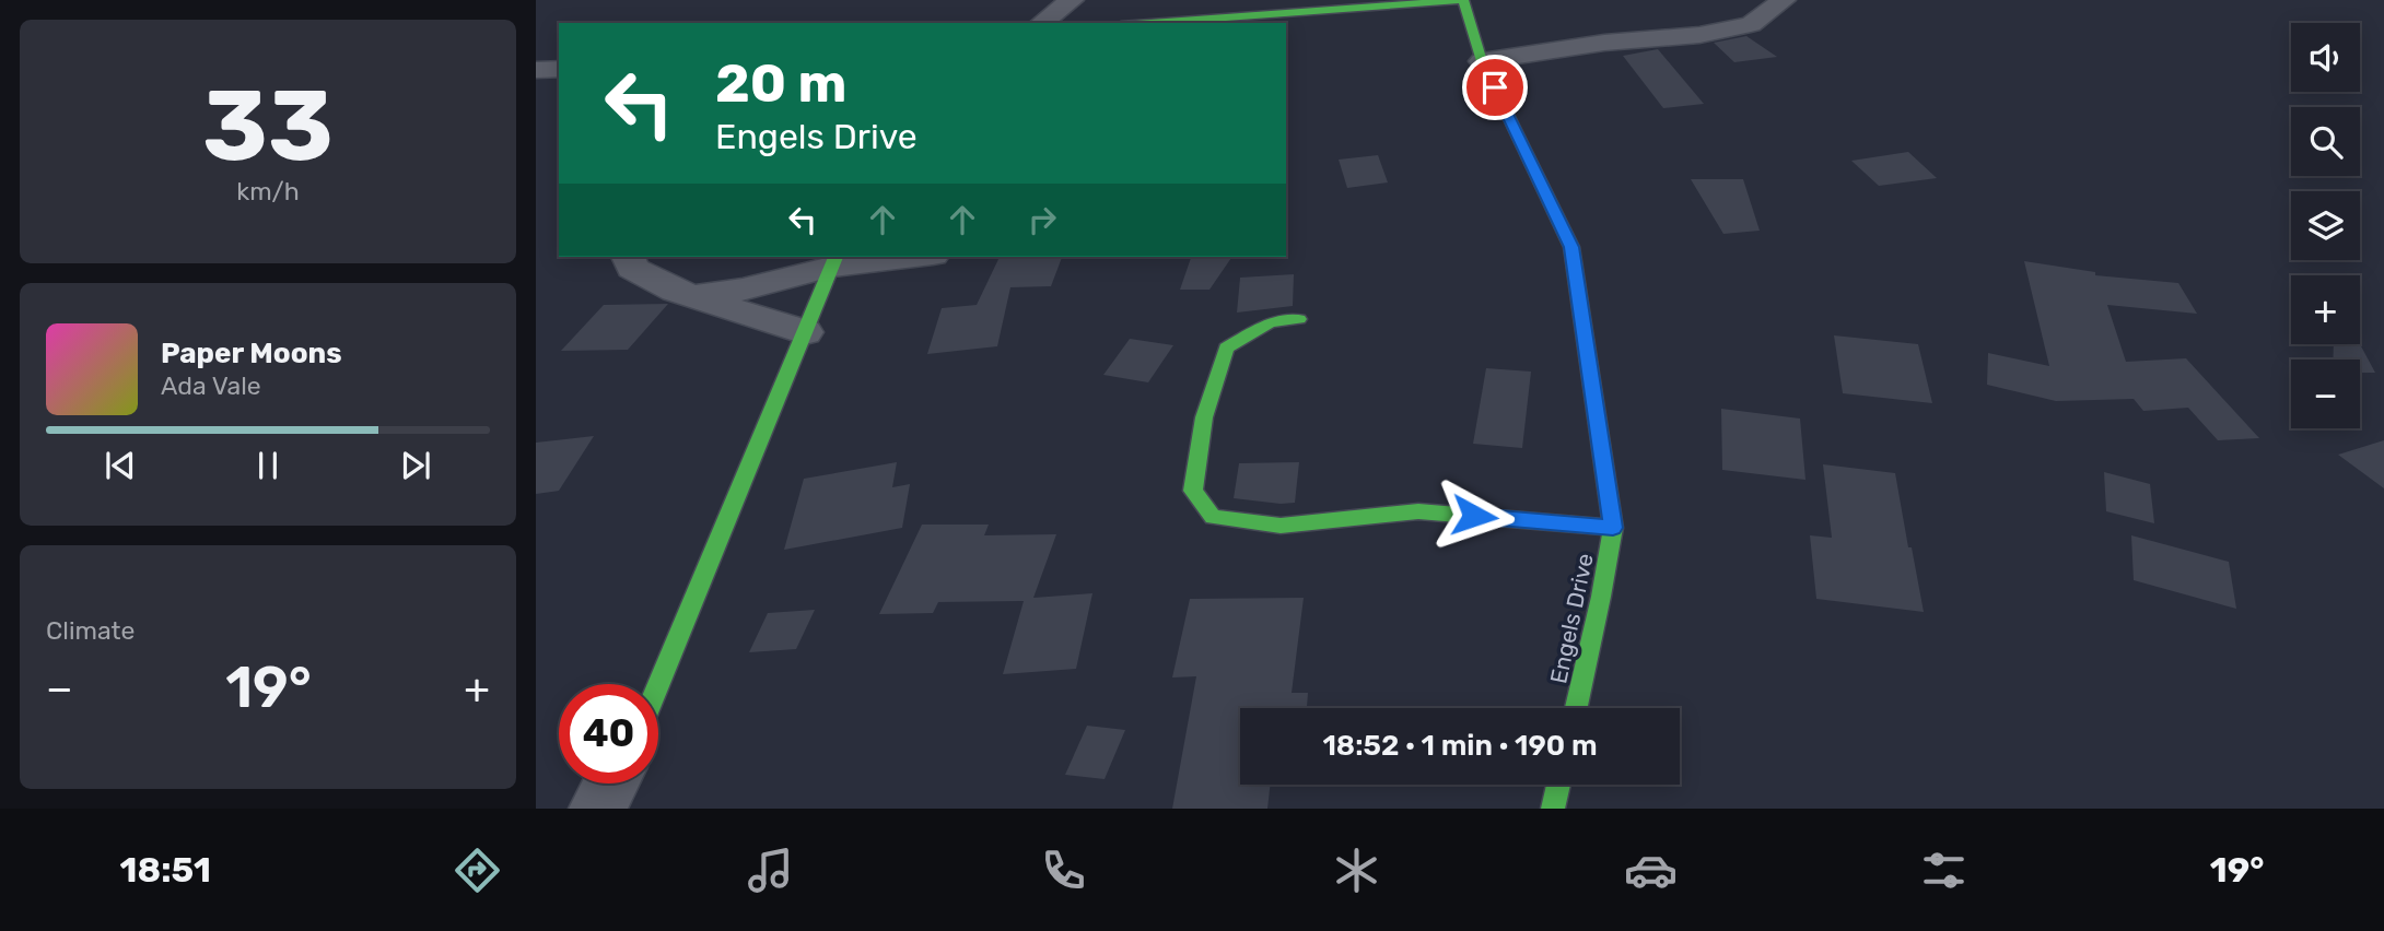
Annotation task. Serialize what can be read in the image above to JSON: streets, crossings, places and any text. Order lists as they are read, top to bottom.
{
  "streets": {
    "street": ["Engels Drive"]
  },
  "page": {
    "tile": [
      ["33", "km/h"],
      "Climate"
    ],
    "map_buttons": ["+", "−"],
    "turn": ["20 m", "Engels Drive"],
    "song": ["Paper Moons", "Ada Vale"],
    "heat": ["−", "19°", "+"],
    "limit": "40",
    "trip": "18:52 · 1 min · 190 m",
    "tabs": ["18:51", "19°"]
  }
}
